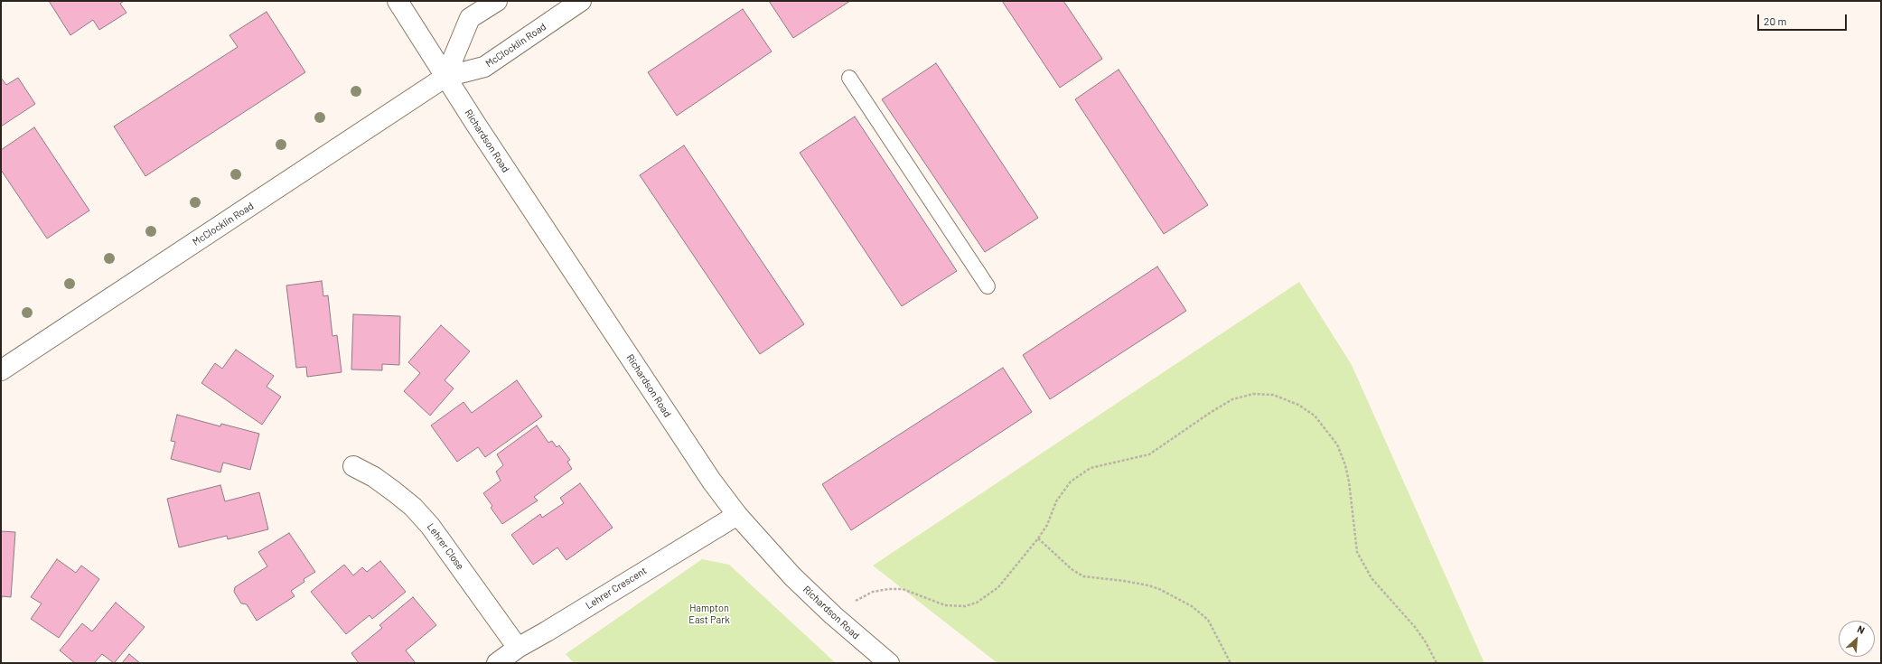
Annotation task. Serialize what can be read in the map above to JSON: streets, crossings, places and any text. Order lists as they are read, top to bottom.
{
  "streets": {
    "street": [
      "McClocklin Road",
      "Richardson Road",
      "Lehrer Close",
      "Lehrer Crescent"
    ]
  },
  "crossings": [
    ["McClocklin Road", "Richardson Road"],
    ["Richardson Road", "Lehrer Crescent"],
    ["Lehrer Close", "Lehrer Crescent"]
  ],
  "parks": ["Hampton East Park"],
  "scale_bar": "20 m",
  "north": "top right"
}
